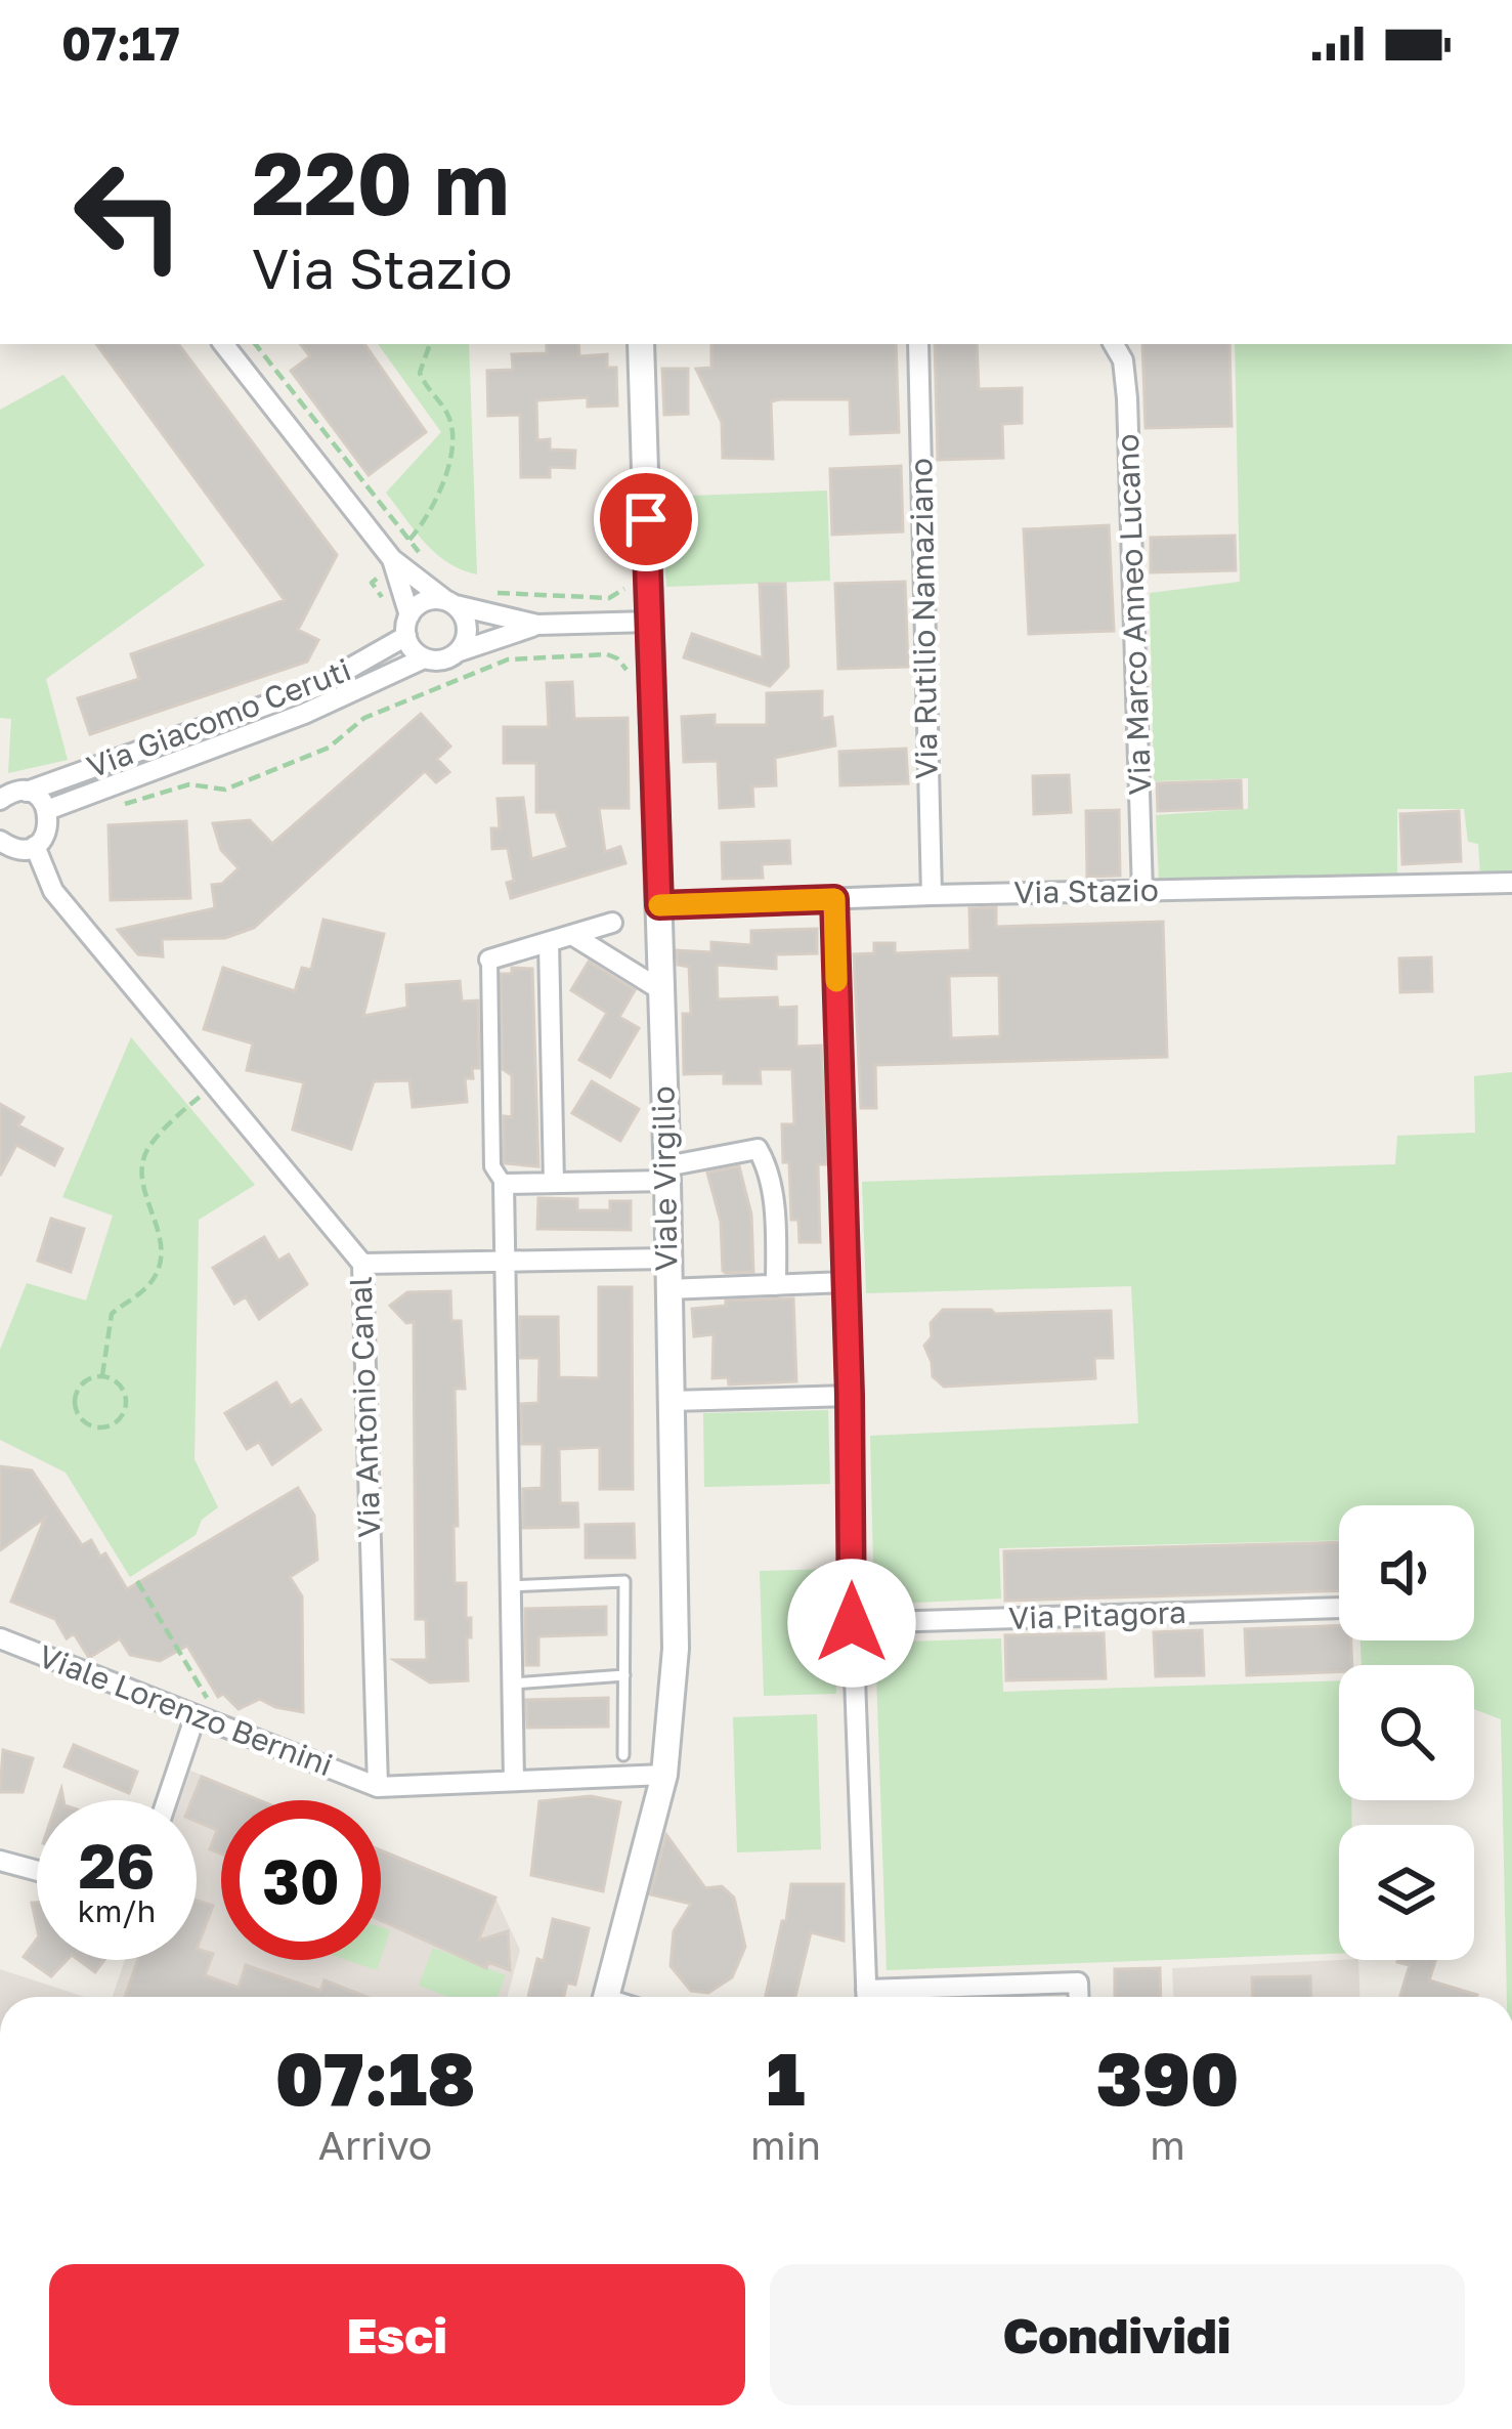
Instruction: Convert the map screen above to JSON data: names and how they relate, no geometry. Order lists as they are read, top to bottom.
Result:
{
  "streets": {
    "street": [
      "Via Marco Anneo Lucano",
      "Via Rutilio Namaziano",
      "Via Giacomo Ceruti",
      "Via Stazio",
      "Viale Virgilio",
      "Via Antonio Canal",
      "Via Pitagora",
      "Viale Lorenzo Bernini"
    ]
  },
  "crossings": [
    ["Via Marco Anneo Lucano", "Via Stazio"],
    ["Via Rutilio Namaziano", "Via Stazio"],
    ["Via Stazio", "Viale Virgilio"],
    ["Viale Virgilio", "Viale Lorenzo Bernini"],
    ["Via Antonio Canal", "Viale Lorenzo Bernini"]
  ],
  "page": {
    "status": "07:17",
    "turn": ["220 m", "Via Stazio"],
    "speed": "26 km/h",
    "limit": "30",
    "eta": [
      "07:18",
      "Arrivo",
      "1",
      "min",
      "390",
      "m"
    ],
    "buttons": ["Esci", "Condividi"]
  }
}
